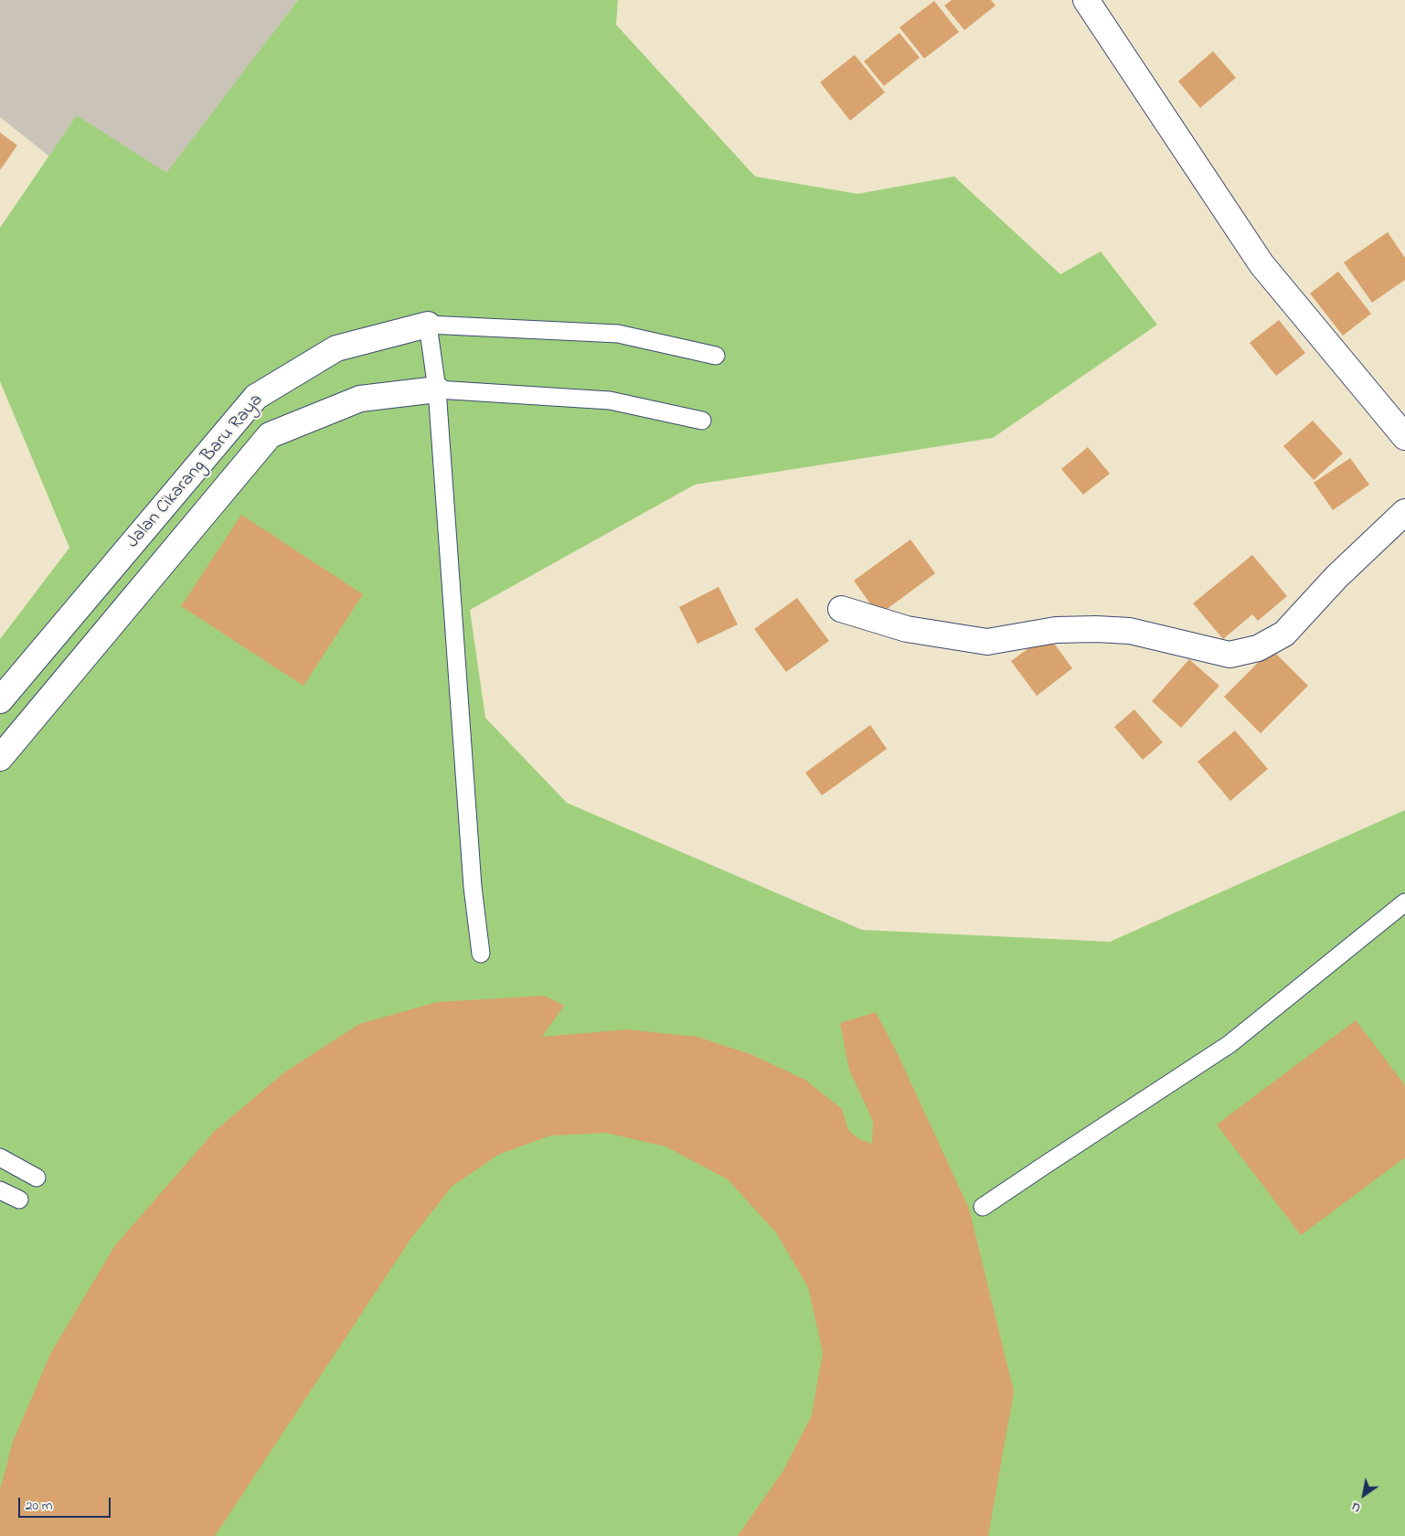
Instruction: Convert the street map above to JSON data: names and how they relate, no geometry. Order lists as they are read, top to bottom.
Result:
{
  "streets": {
    "street": ["Jalan Cikarang Baru Raya"]
  },
  "scale_bar": "20 m",
  "north": "bottom left"
}
